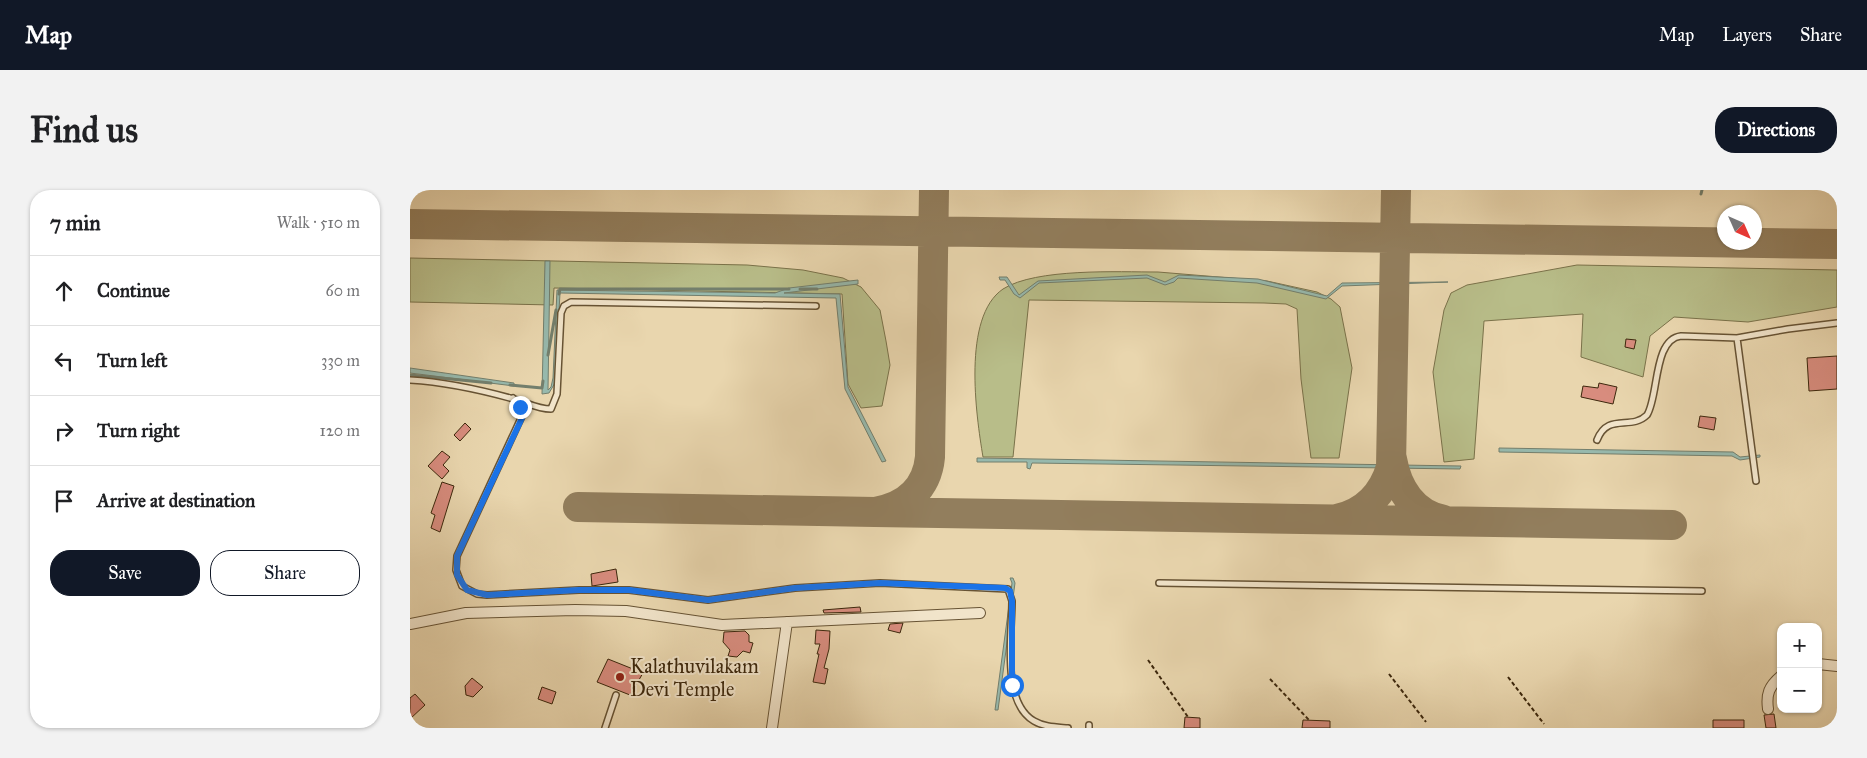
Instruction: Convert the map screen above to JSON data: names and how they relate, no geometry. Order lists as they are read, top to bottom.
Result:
{
  "places": ["Kalathuvilakam Devi Temple"],
  "north": "bottom right",
  "page": {
    "header": "Map",
    "nav": ["Map", "Layers", "Share"],
    "buttons": [
      "Directions",
      ["Save", "Share"]
    ],
    "title": "Find us",
    "heading": ["7 min", "Walk · 510 m"],
    "list": [
      ["Continue", "60 m"],
      ["Turn left", "330 m"],
      ["Turn right", "120 m"],
      "Arrive at destination"
    ],
    "map_buttons": ["+", "−"]
  }
}
